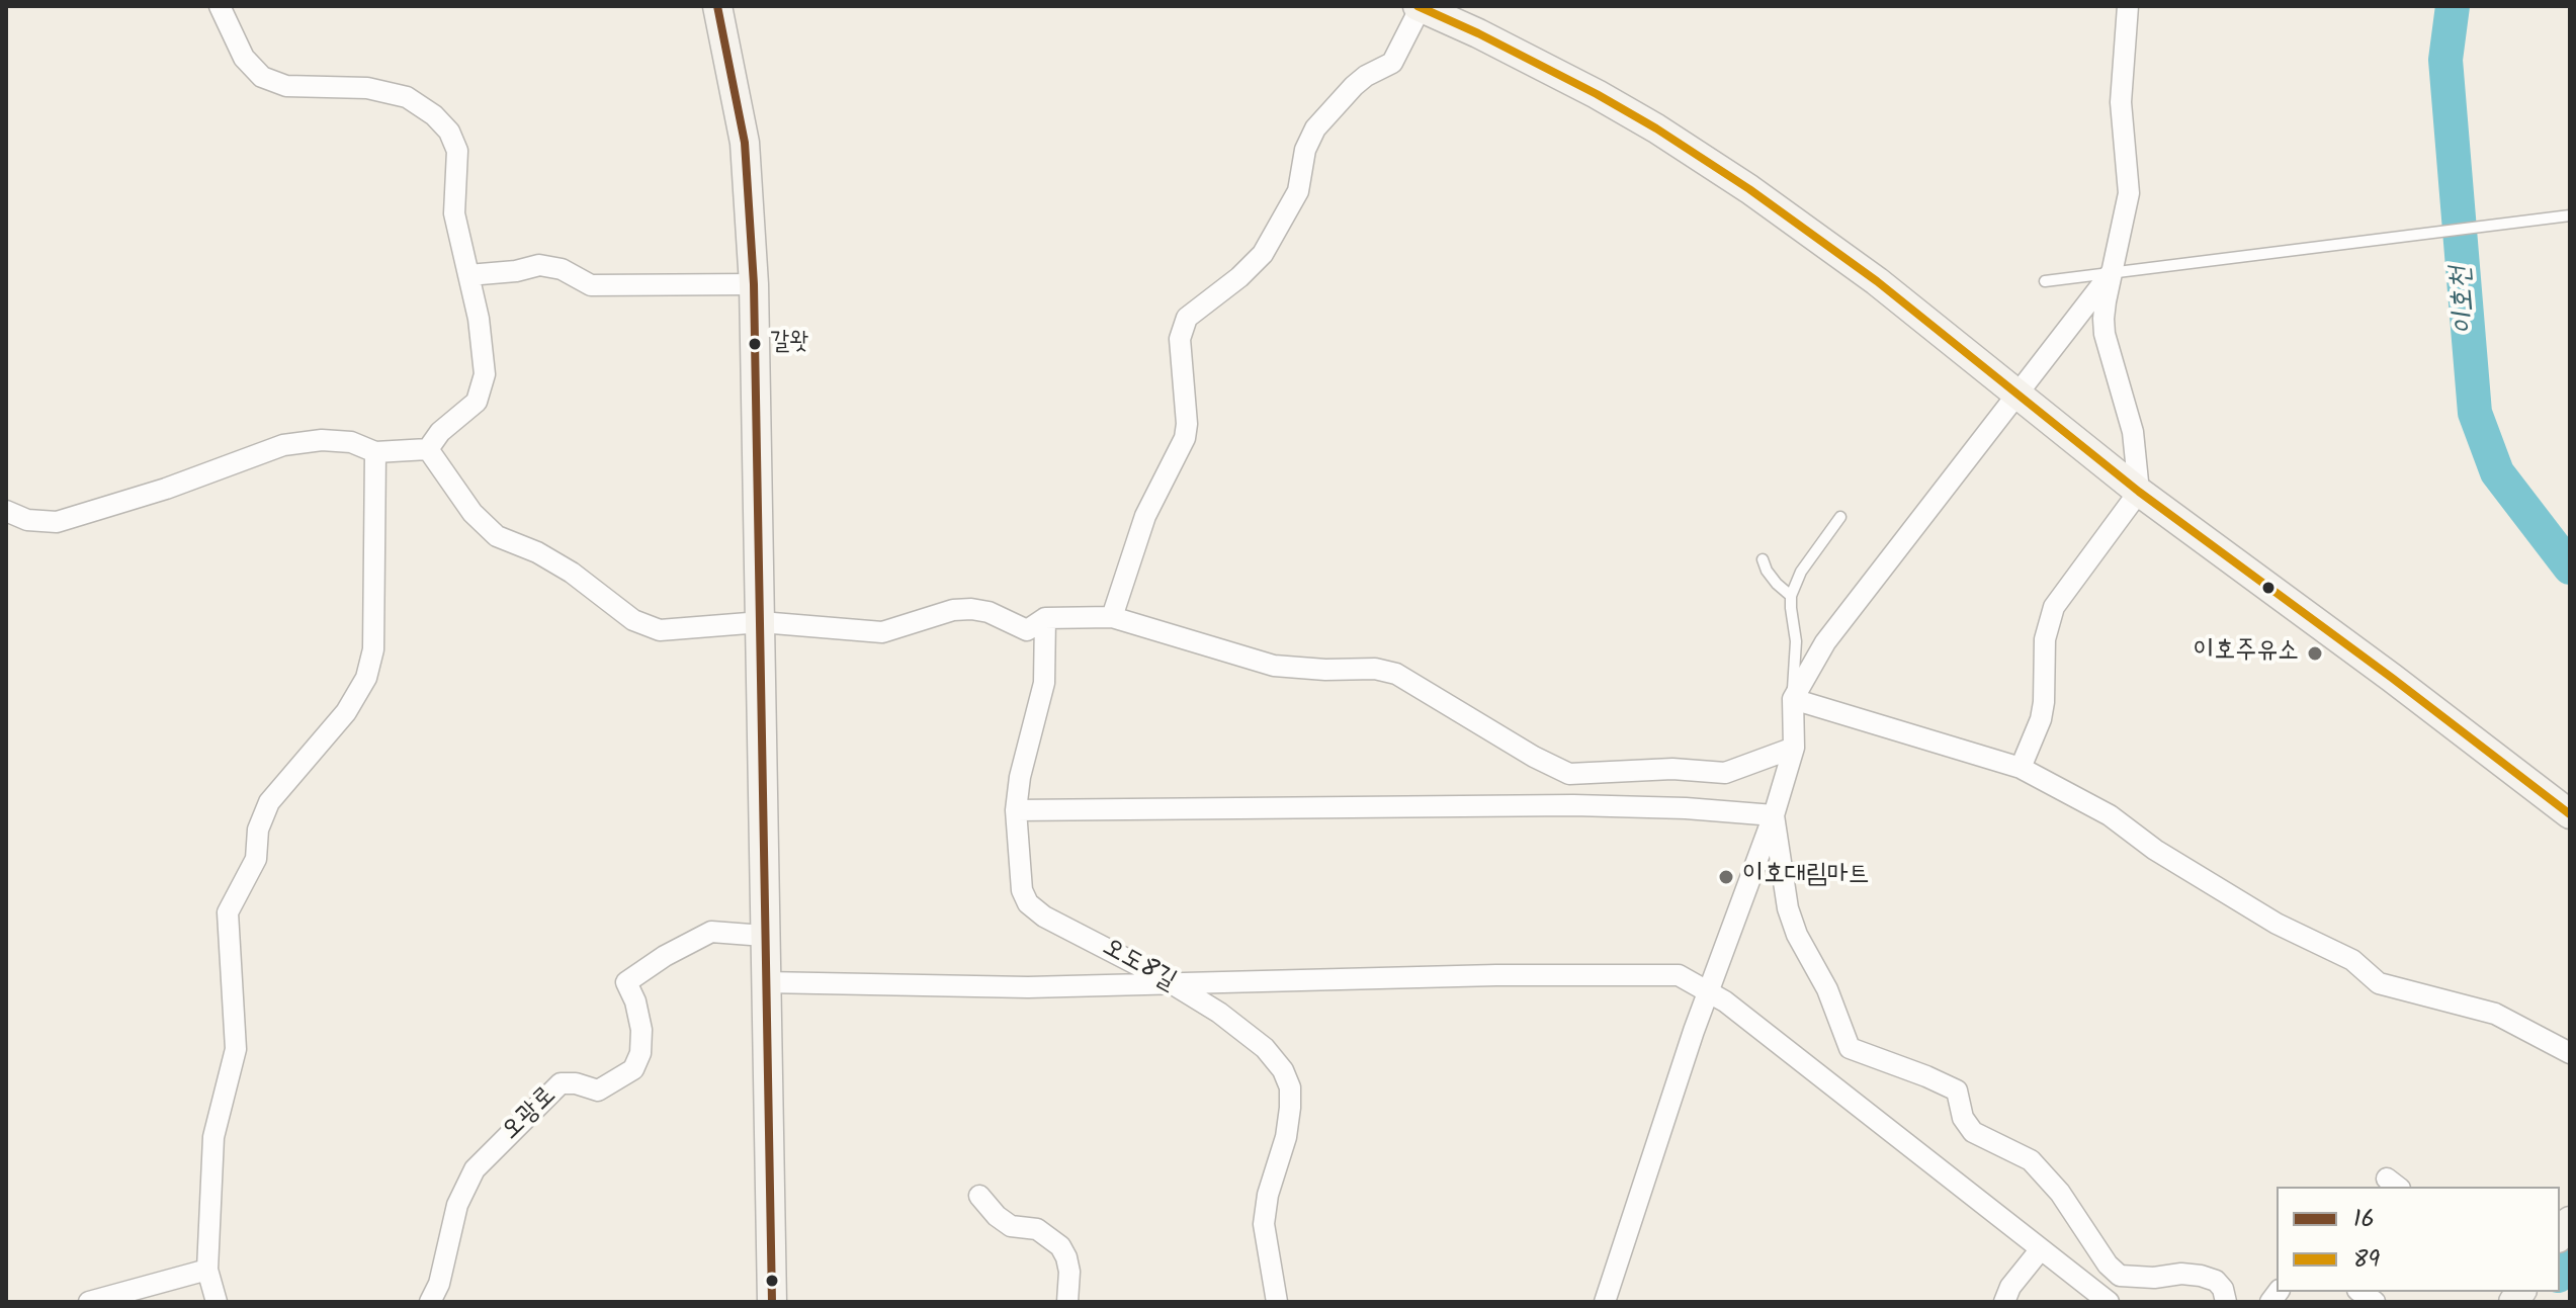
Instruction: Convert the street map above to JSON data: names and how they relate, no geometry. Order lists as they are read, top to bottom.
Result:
{
  "streets": {
    "street": ["오도8길", "오광로"]
  },
  "water": ["이호천"],
  "places": ["갈왓", "이호주유소", "이호대림마트"],
  "lines": ["transit line 16", "transit line 89"],
  "legend": ["16", "89"]
}
